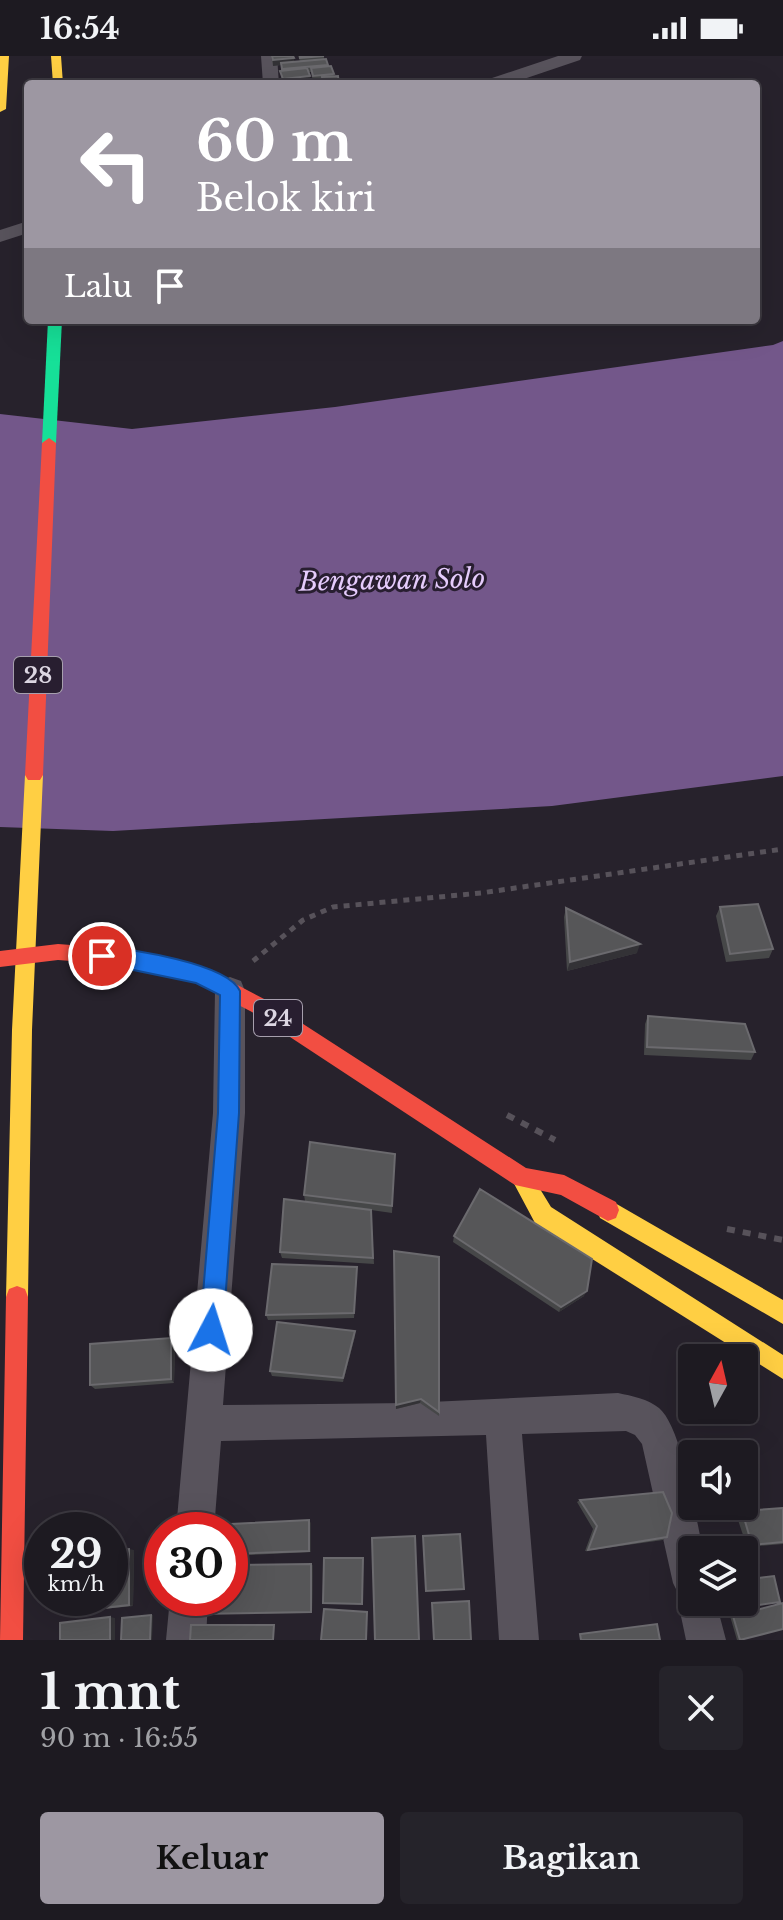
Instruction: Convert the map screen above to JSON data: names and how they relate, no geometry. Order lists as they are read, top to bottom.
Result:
{
  "streets": {
    "highway": ["28", "24"]
  },
  "water": ["Bengawan Solo"],
  "north": "top",
  "page": {
    "status": "16:54",
    "turn": ["60 m", "Belok kiri"],
    "then": "Lalu",
    "speed": "29 km/h",
    "limit": "30",
    "heading": ["1 mnt", "90 m · 16:55"],
    "buttons": ["Keluar", "Bagikan"]
  }
}
